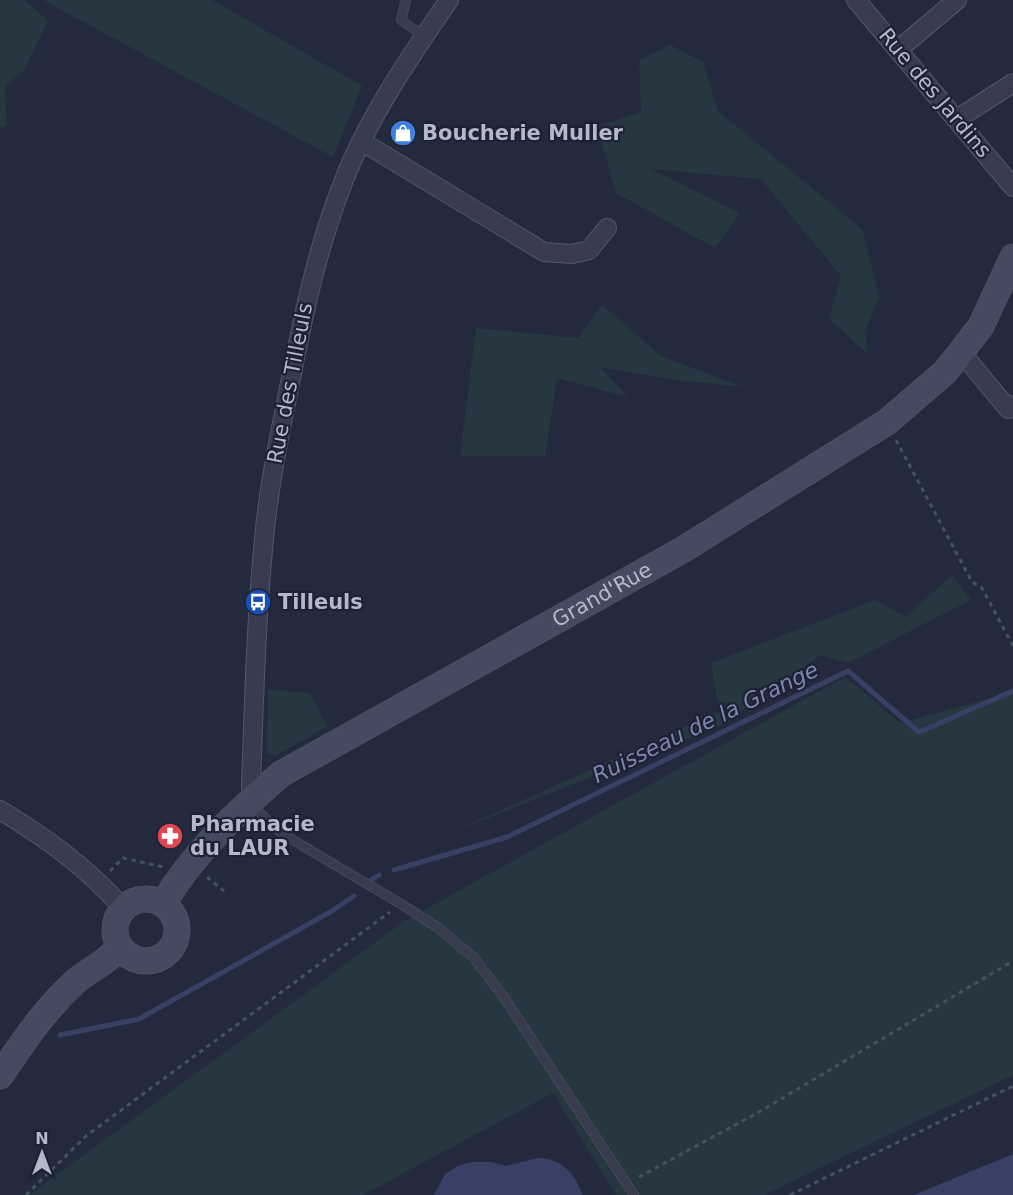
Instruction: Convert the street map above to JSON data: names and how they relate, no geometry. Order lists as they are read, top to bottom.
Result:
{
  "streets": {
    "street": ["Rue des Jardins", "Rue des Tilleuls", "Grand'Rue"]
  },
  "crossings": [
    ["Rue des Tilleuls", "Grand'Rue"]
  ],
  "water": ["Ruisseau de la Grange"],
  "places": {
    "shop": ["Boucherie Muller"],
    "bus stop": ["Tilleuls"],
    "pharmacy": ["Pharmacie du LAUR"]
  },
  "north": "top"
}
